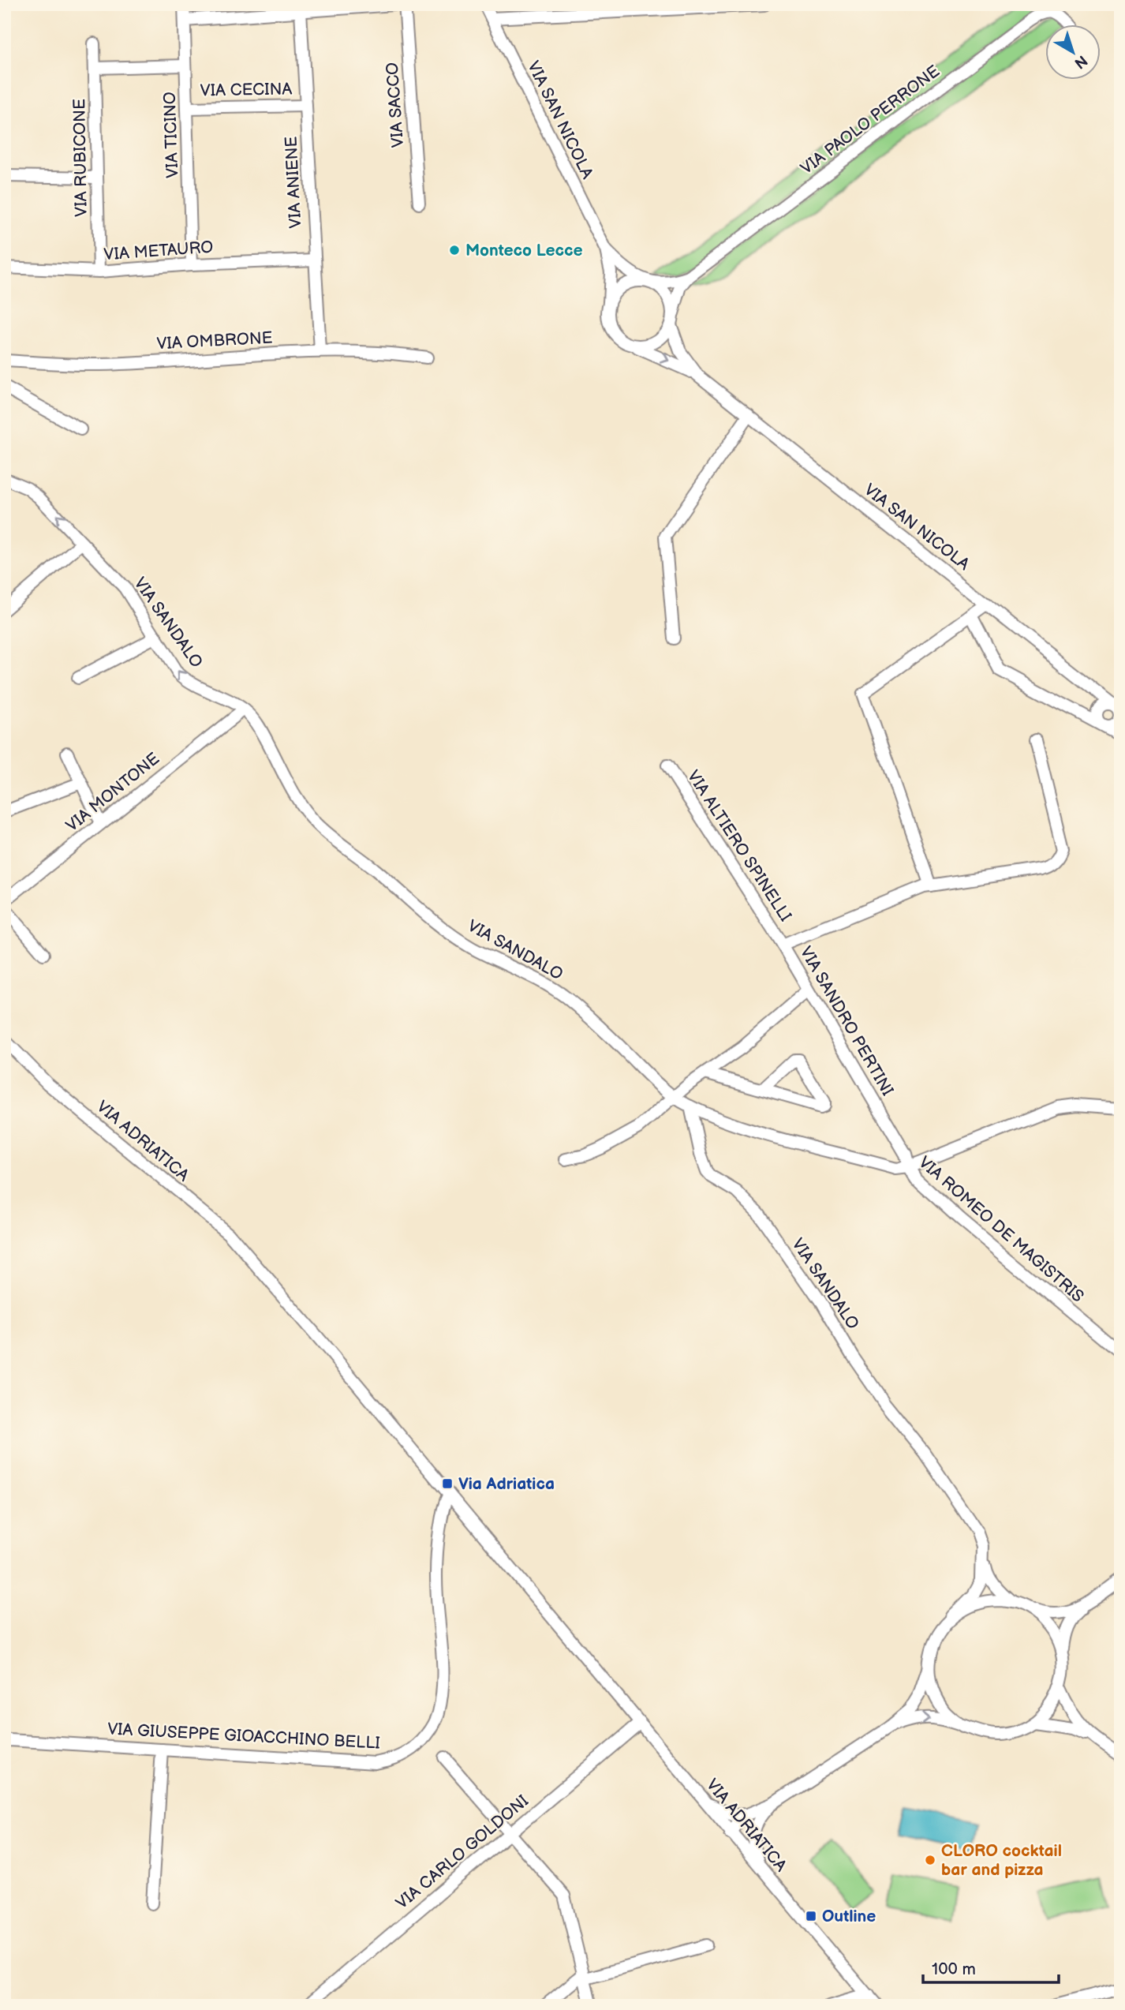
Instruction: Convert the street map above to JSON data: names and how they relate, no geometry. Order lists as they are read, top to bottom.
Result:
{
  "streets": {
    "street": [
      "VIA CECINA",
      "VIA SACCO",
      "VIA SAN NICOLA",
      "VIA PAOLO PERRONE",
      "VIA TICINO",
      "VIA RUBICONE",
      "VIA ANIENE",
      "VIA METAURO",
      "VIA OMBRONE",
      "VIA SANDALO",
      "VIA MONTONE",
      "VIA ALTIERO SPINELLI",
      "VIA SANDRO PERTINI",
      "VIA ADRIATICA",
      "VIA ROMEO DE MAGISTRIS",
      "VIA GIUSEPPE GIOACCHINO BELLI",
      "VIA CARLO GOLDONI"
    ]
  },
  "crossings": [
    ["VIA CECINA", "VIA TICINO"],
    ["VIA CECINA", "VIA ANIENE"],
    ["VIA SAN NICOLA", "VIA PAOLO PERRONE"],
    ["VIA TICINO", "VIA METAURO"],
    ["VIA RUBICONE", "VIA METAURO"],
    ["VIA ANIENE", "VIA METAURO"],
    ["VIA ANIENE", "VIA OMBRONE"],
    ["VIA SANDALO", "VIA MONTONE"],
    ["VIA SANDALO", "VIA ROMEO DE MAGISTRIS"],
    ["VIA ALTIERO SPINELLI", "VIA SANDRO PERTINI"],
    ["VIA SANDRO PERTINI", "VIA ROMEO DE MAGISTRIS"],
    ["VIA ADRIATICA", "VIA GIUSEPPE GIOACCHINO BELLI"],
    ["VIA ADRIATICA", "VIA CARLO GOLDONI"]
  ],
  "places": {
    "other": ["Monteco Lecce", "CLORO cocktail bar and pizza"],
    "transit": ["Via Adriatica", "Outline"]
  },
  "scale_bar": "100 m",
  "north": "bottom right"
}
